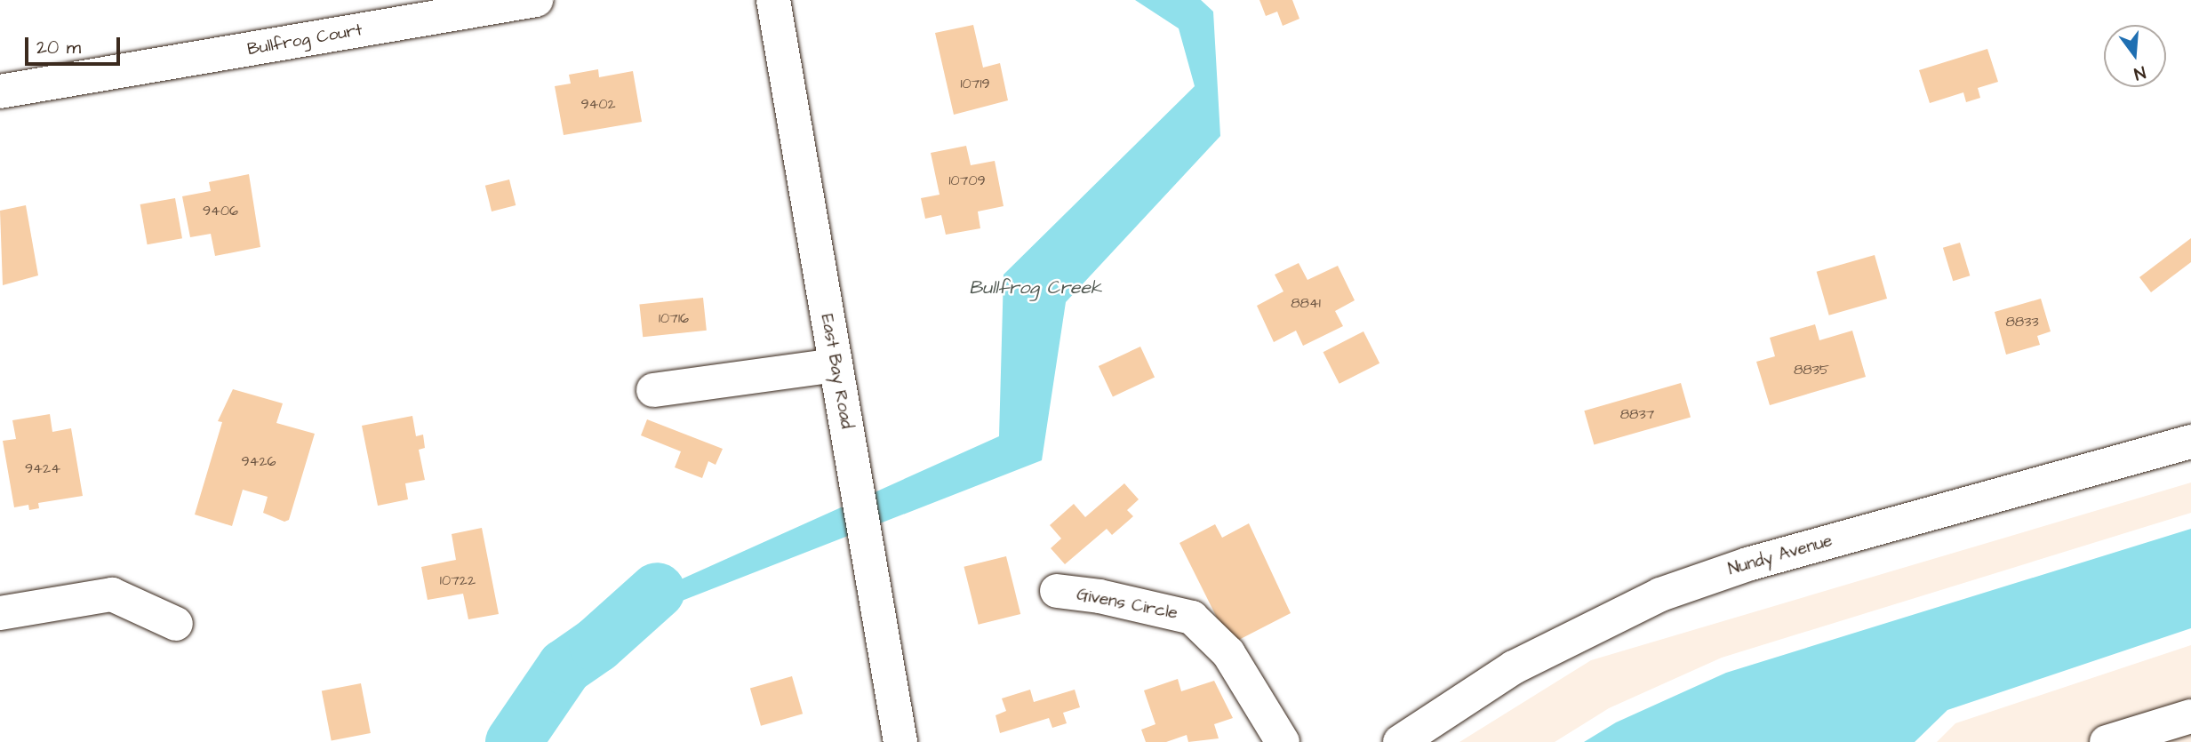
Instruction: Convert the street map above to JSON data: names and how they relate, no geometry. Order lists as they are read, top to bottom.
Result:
{
  "streets": {
    "street": [
      "Bullfrog Court",
      "East Bay Road",
      "Nundy Avenue",
      "Givens Circle"
    ]
  },
  "water": ["Bullfrog Creek"],
  "house_numbers": [
    "10719",
    "9402",
    "10709",
    "9406",
    "8841",
    "10716",
    "8833",
    "8835",
    "8837",
    "9426",
    "9424",
    "10722"
  ],
  "scale_bar": "20 m",
  "north": "bottom"
}
